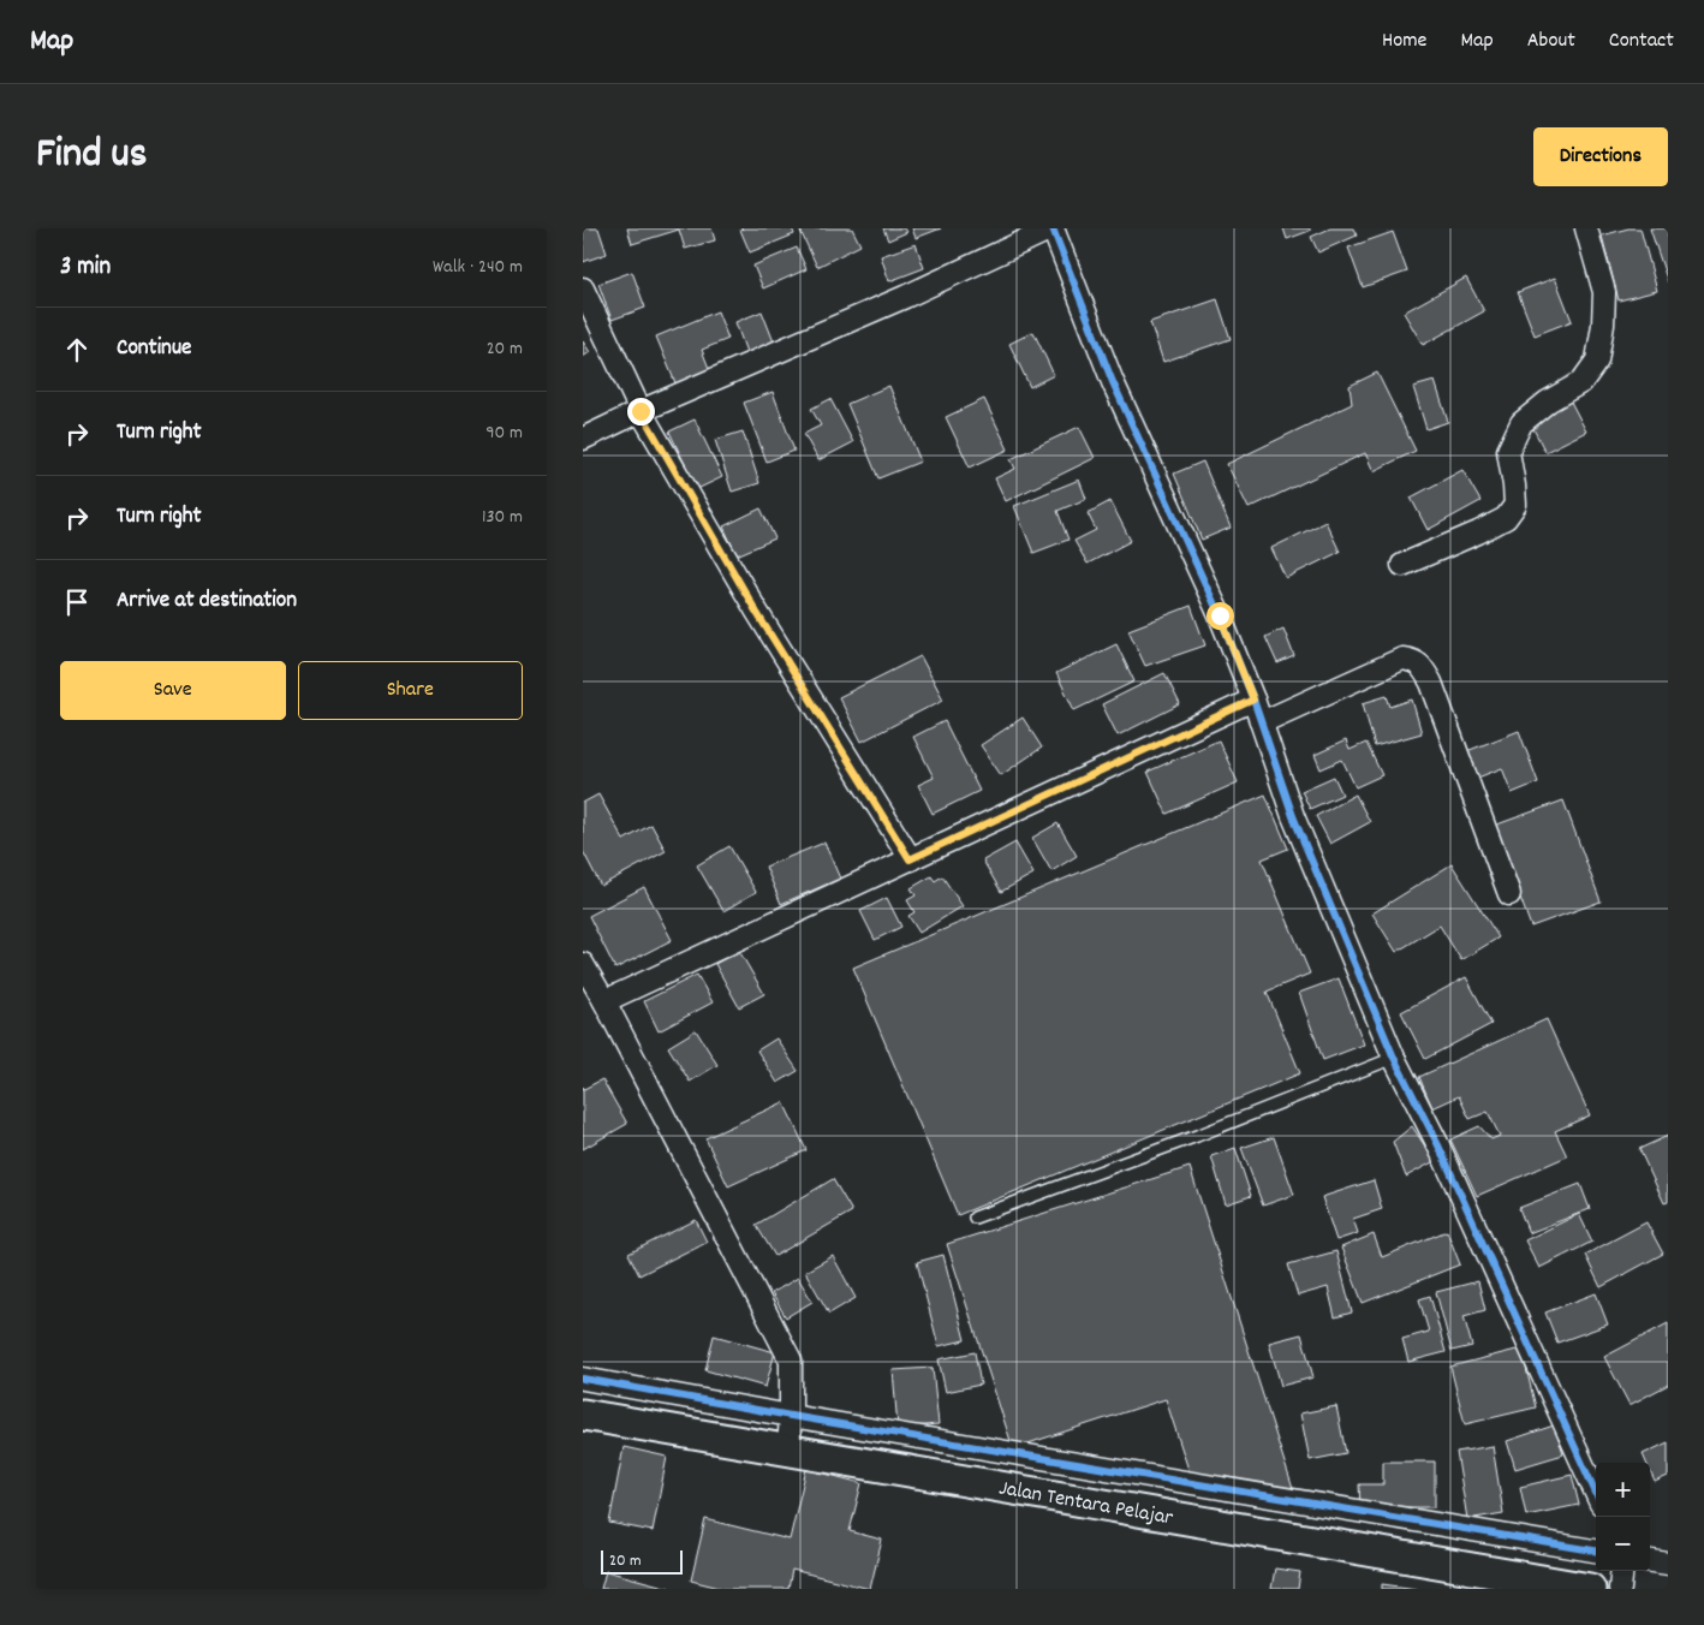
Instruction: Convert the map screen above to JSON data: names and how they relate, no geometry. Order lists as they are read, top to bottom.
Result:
{
  "streets": {
    "main road": ["Jalan Tentara Pelajar"]
  },
  "scale_bar": "20 m",
  "page": {
    "header": "Map",
    "nav": [
      "Home",
      "Map",
      "About",
      "Contact"
    ],
    "title": "Find us",
    "buttons": [
      "Directions",
      ["Save", "Share"]
    ],
    "heading": ["3 min", "Walk · 240 m"],
    "list": [
      ["Continue", "20 m"],
      ["Turn right", "90 m"],
      ["Turn right", "130 m"],
      "Arrive at destination"
    ],
    "map_buttons": ["+", "−"],
    "scale": "20 m"
  }
}
